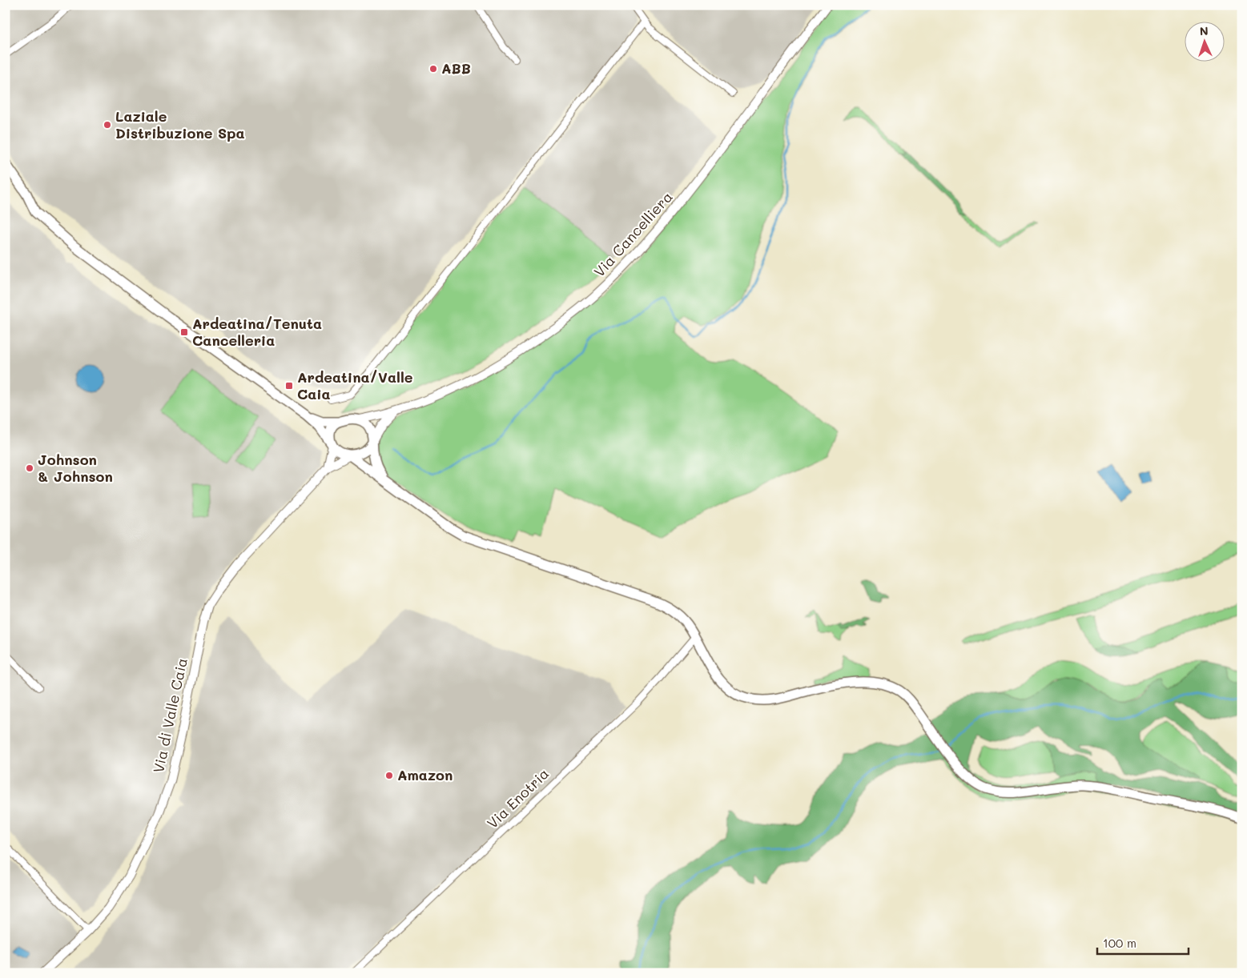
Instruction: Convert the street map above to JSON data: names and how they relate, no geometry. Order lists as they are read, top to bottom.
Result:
{
  "streets": {
    "street": ["Via Cancelliera", "Via di Valle Caia", "Via Enotria"]
  },
  "crossings": [
    ["Via Cancelliera", "Via di Valle Caia"]
  ],
  "places": {
    "other": [
      "ABB",
      "Laziale Distribuzione Spa",
      "Johnson & Johnson",
      "Amazon"
    ],
    "transit": ["Ardeatina/Tenuta Cancelleria", "Ardeatina/Valle Caia"]
  },
  "scale_bar": "100 m",
  "north": "top"
}
